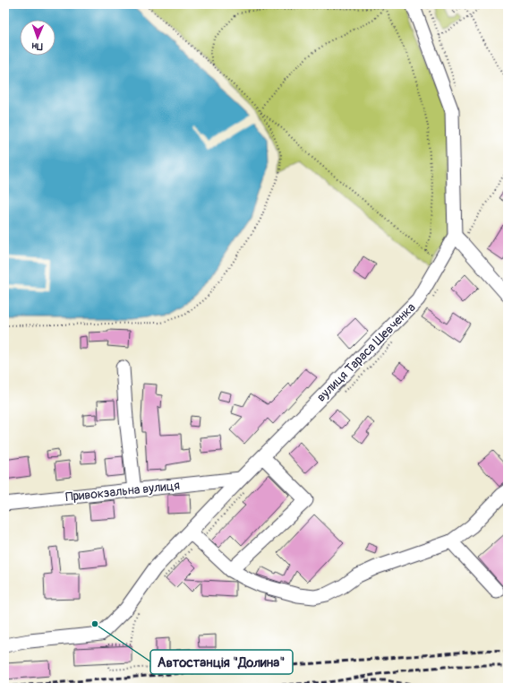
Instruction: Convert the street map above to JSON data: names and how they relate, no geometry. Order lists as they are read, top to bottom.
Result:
{
  "streets": {
    "street": ["вулиця Тараса Шевченка", "Привокзальна вулиця"]
  },
  "crossings": [
    ["вулиця Тараса Шевченка", "Привокзальна вулиця"]
  ],
  "places": ["Автостанція \"Долина\""],
  "north": "bottom"
}
